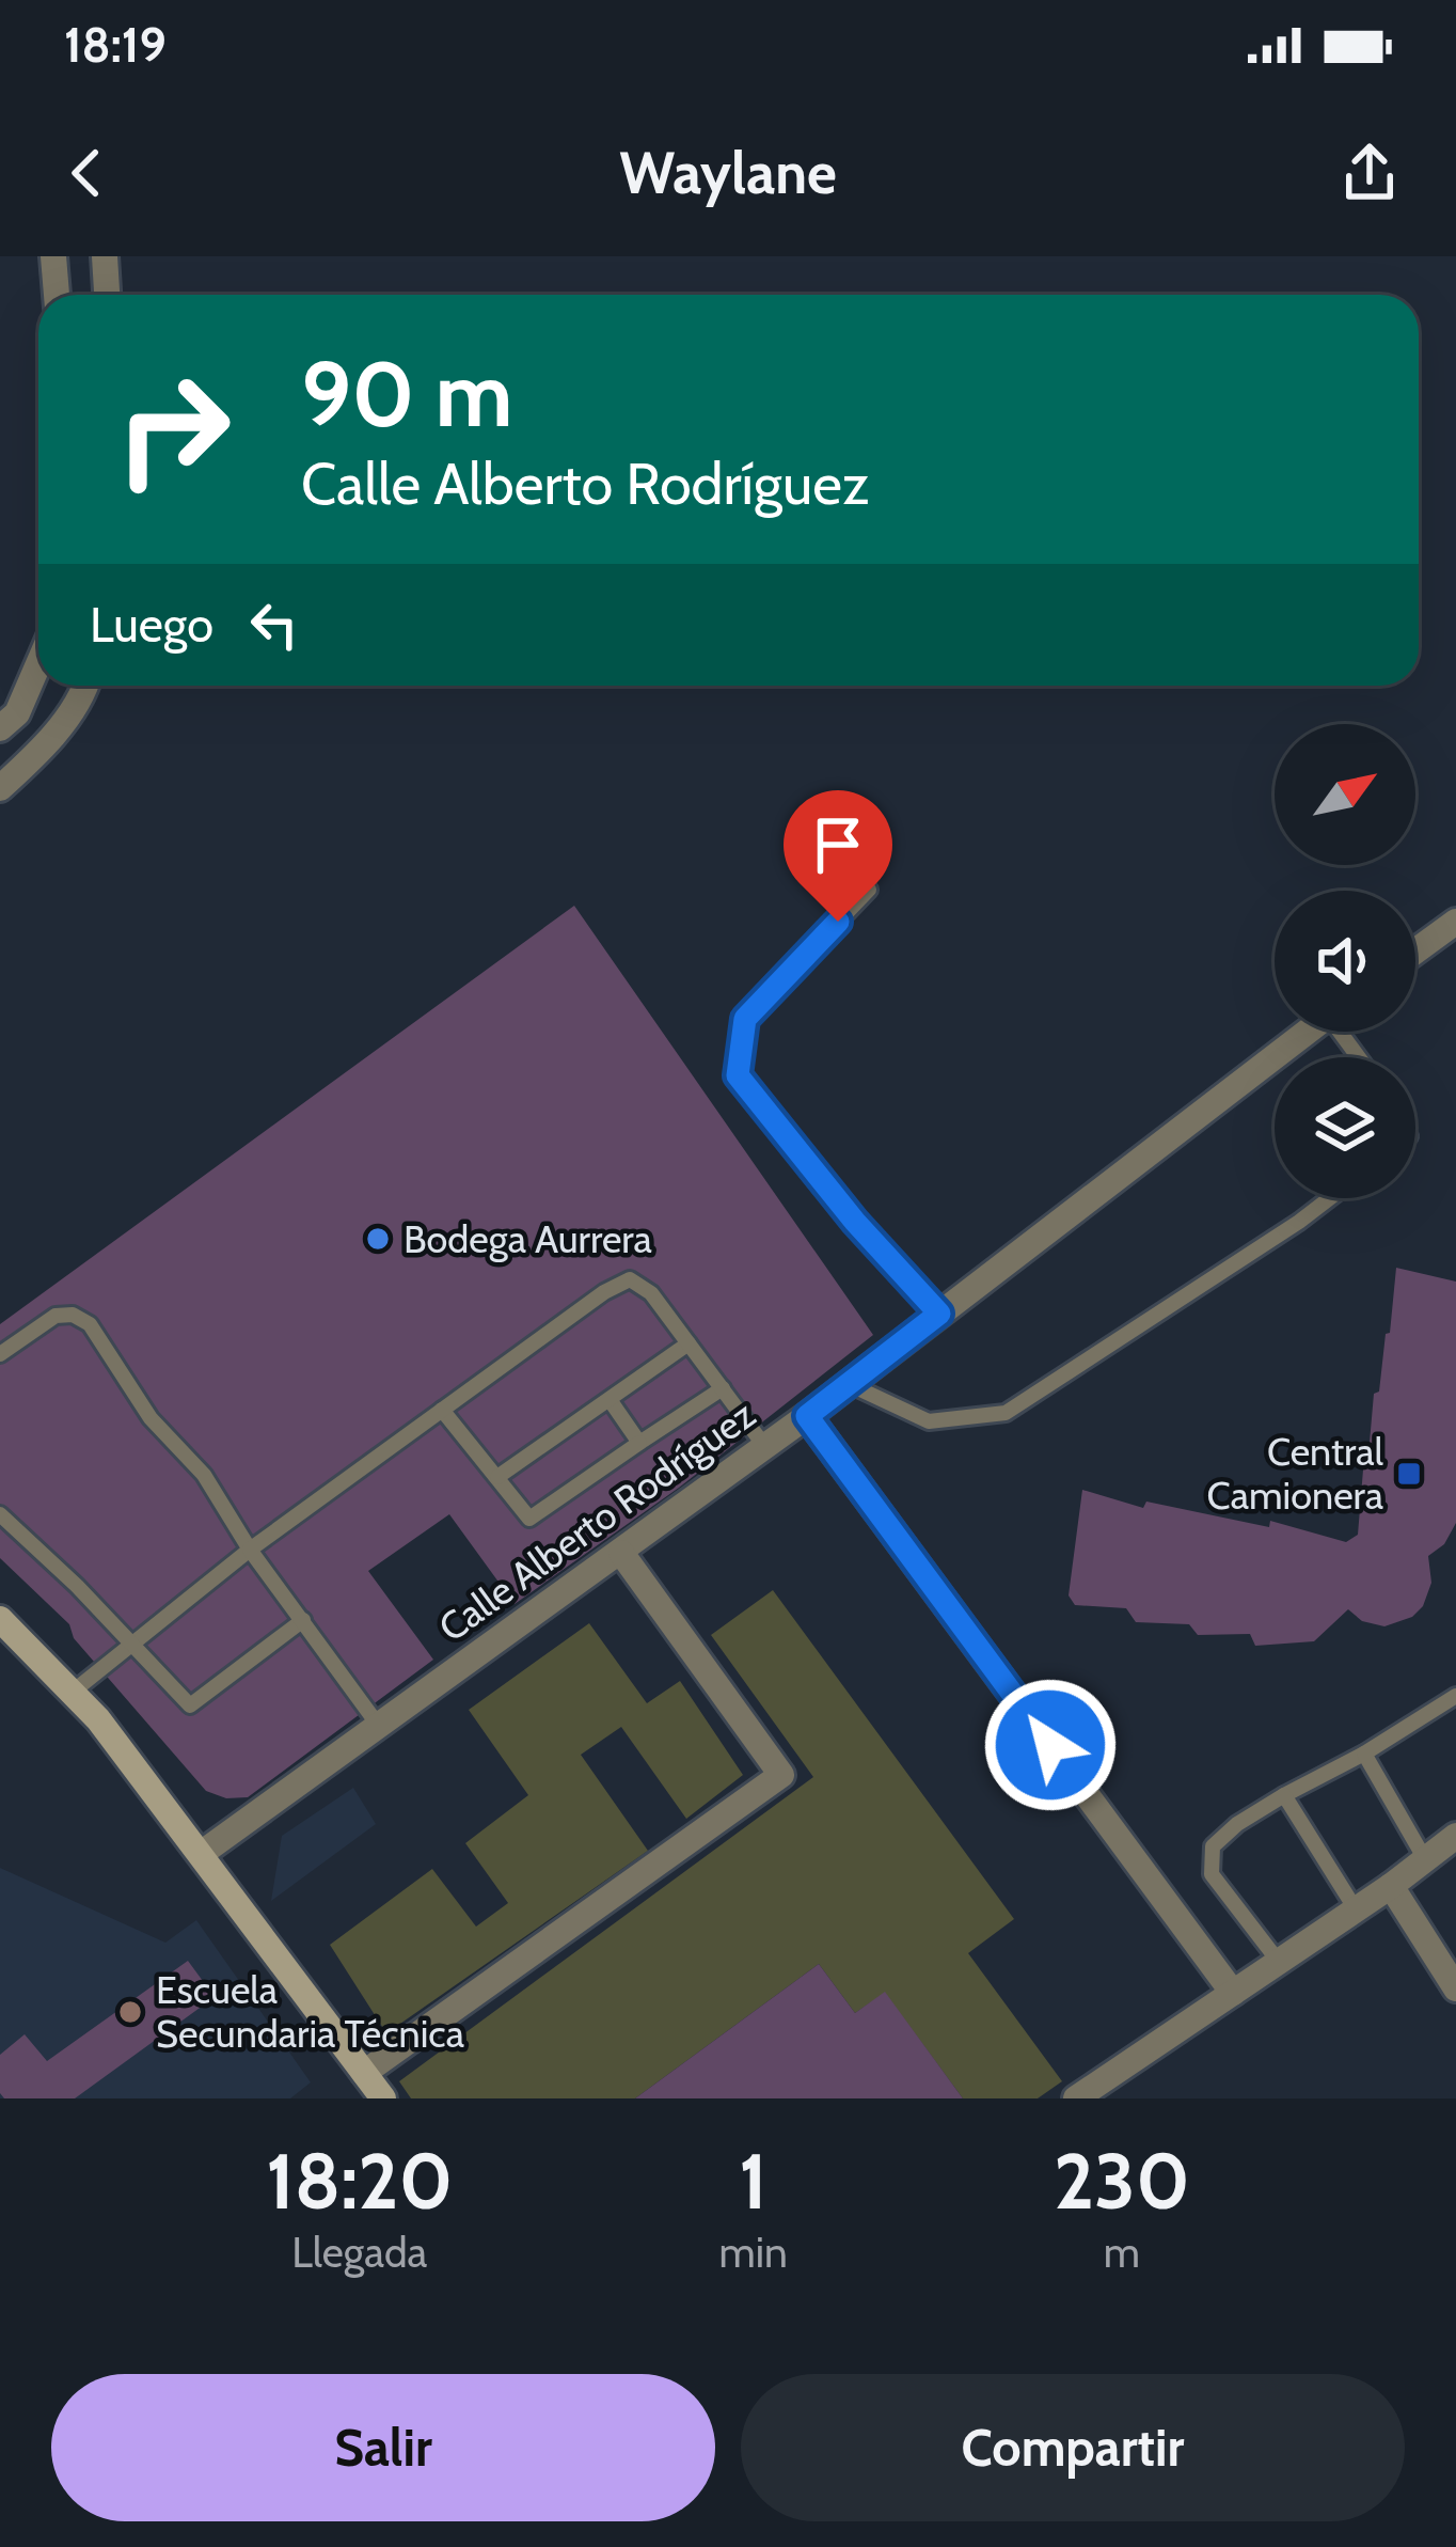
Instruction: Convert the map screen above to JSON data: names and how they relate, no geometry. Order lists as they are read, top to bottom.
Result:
{
  "streets": {
    "street": ["Calle Alberto Rodríguez"]
  },
  "places": {
    "other": ["Bodega Aurrera", "Escuela Secundaria Técnica"],
    "transit": ["Central Camionera"]
  },
  "north": "top right",
  "page": {
    "status": "18:19",
    "header": "Waylane",
    "turn": ["90 m", "Calle Alberto Rodríguez"],
    "then": "Luego",
    "eta": [
      "18:20",
      "Llegada",
      "1",
      "min",
      "230",
      "m"
    ],
    "buttons": ["Salir", "Compartir"]
  }
}
